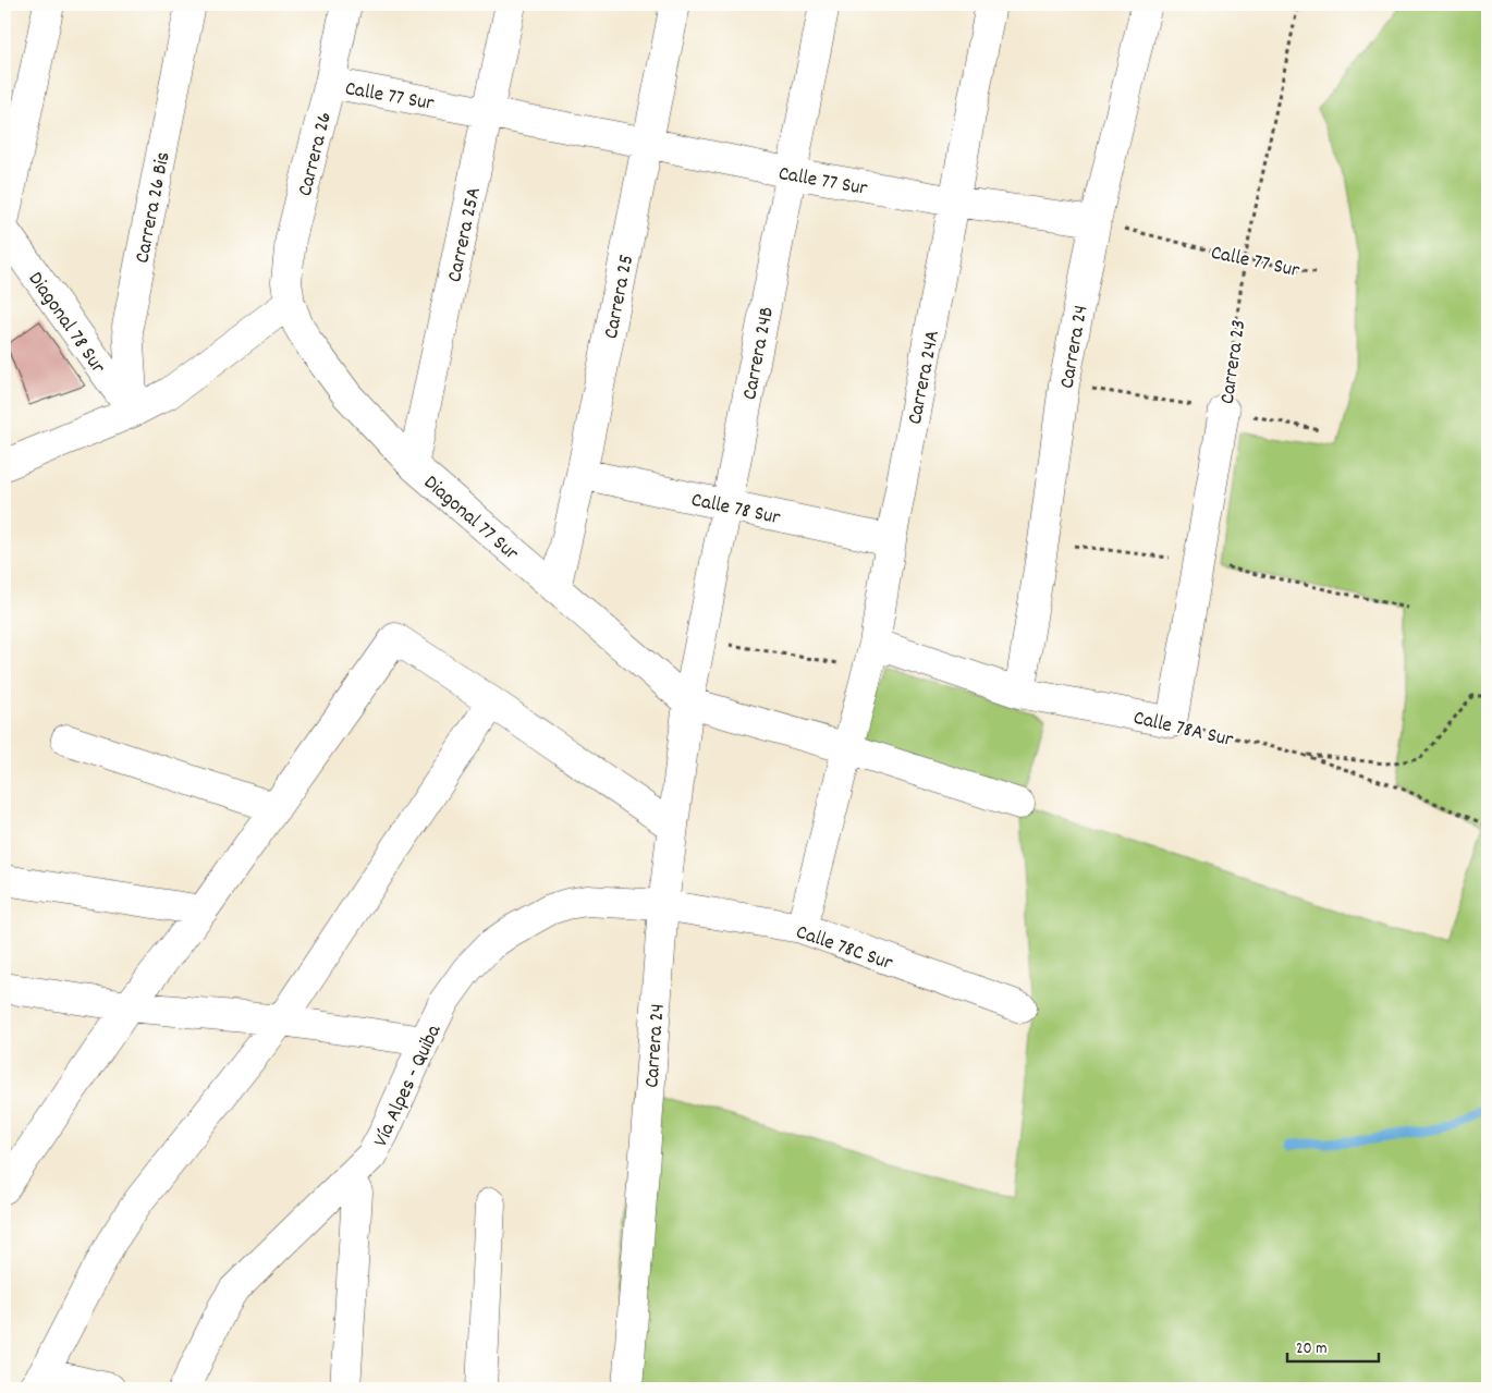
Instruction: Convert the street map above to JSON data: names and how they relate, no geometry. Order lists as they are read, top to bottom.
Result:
{
  "streets": {
    "street": [
      "Calle 77 Sur",
      "Carrera 26",
      "Carrera 26 Bis",
      "Carrera 25A",
      "Carrera 25",
      "Diagonal 78 Sur",
      "Carrera 24",
      "Carrera 24B",
      "Carrera 23",
      "Carrera 24A",
      "Calle 78 Sur",
      "Diagonal 77 Sur",
      "Calle 78A Sur",
      "Calle 78C Sur",
      "Vía Alpes - Quiba"
    ]
  },
  "crossings": [
    ["Calle 77 Sur", "Carrera 26"],
    ["Calle 77 Sur", "Carrera 25A"],
    ["Calle 77 Sur", "Carrera 25"],
    ["Calle 77 Sur", "Carrera 24"],
    ["Calle 77 Sur", "Carrera 24B"],
    ["Calle 77 Sur", "Carrera 23"],
    ["Calle 77 Sur", "Carrera 24A"],
    ["Carrera 26", "Diagonal 77 Sur"],
    ["Carrera 26 Bis", "Diagonal 78 Sur"],
    ["Carrera 25A", "Diagonal 77 Sur"],
    ["Carrera 25", "Calle 78 Sur"],
    ["Carrera 25", "Diagonal 77 Sur"],
    ["Carrera 24", "Carrera 24B"],
    ["Carrera 24", "Diagonal 77 Sur"],
    ["Carrera 24", "Calle 78A Sur"],
    ["Carrera 24", "Calle 78C Sur"],
    ["Carrera 24", "Vía Alpes - Quiba"],
    ["Carrera 24B", "Calle 78 Sur"],
    ["Carrera 24B", "Diagonal 77 Sur"],
    ["Carrera 23", "Calle 78A Sur"],
    ["Carrera 24A", "Calle 78 Sur"],
    ["Carrera 24A", "Calle 78A Sur"],
    ["Carrera 24A", "Calle 78C Sur"],
    ["Calle 78C Sur", "Vía Alpes - Quiba"]
  ],
  "scale_bar": "20 m"
}
